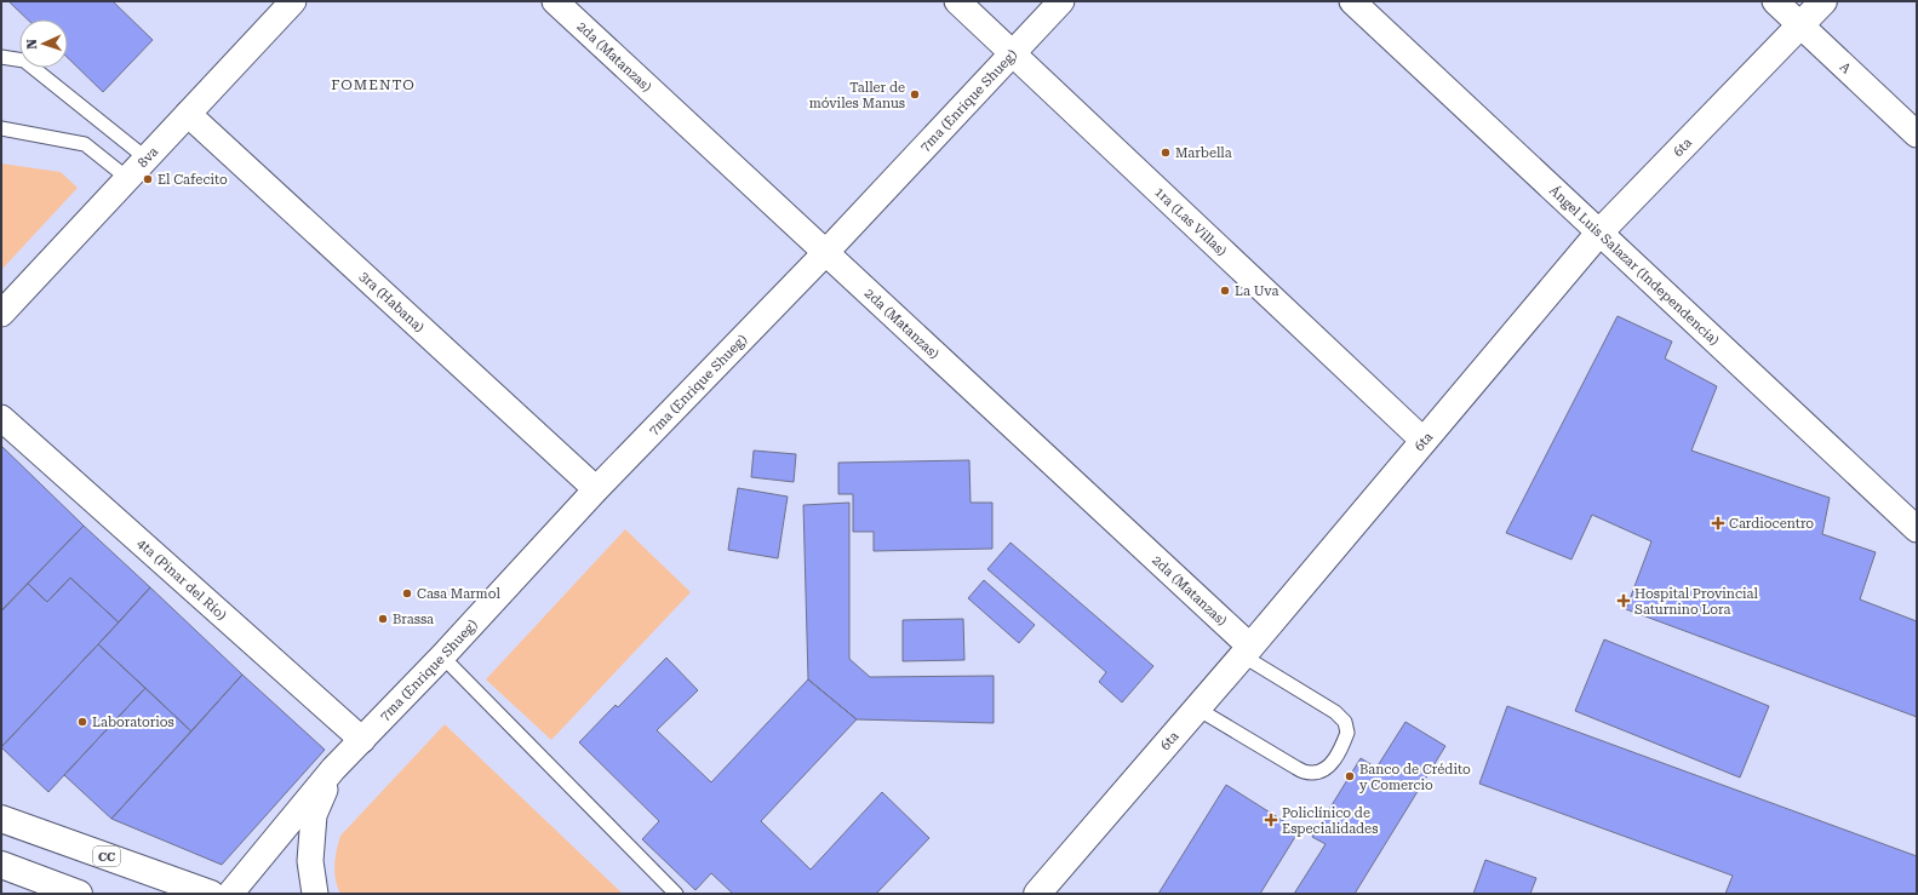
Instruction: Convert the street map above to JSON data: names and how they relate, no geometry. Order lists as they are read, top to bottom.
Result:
{
  "streets": {
    "street": [
      "2da (Matanzas)",
      "A",
      "7ma (Enrique Shueg)",
      "6ta",
      "8va",
      "1ra (Las Villas)",
      "Ángel Luis Salazar (Independencia)",
      "3ra (Habana)",
      "4ta (Pinar del Río)",
      "CC"
    ]
  },
  "crossings": [
    ["2da (Matanzas)", "7ma (Enrique Shueg)"],
    ["2da (Matanzas)", "6ta"],
    ["A", "6ta"],
    ["7ma (Enrique Shueg)", "1ra (Las Villas)"],
    ["7ma (Enrique Shueg)", "3ra (Habana)"],
    ["7ma (Enrique Shueg)", "4ta (Pinar del Río)"],
    ["6ta", "1ra (Las Villas)"],
    ["6ta", "Ángel Luis Salazar (Independencia)"],
    ["8va", "3ra (Habana)"]
  ],
  "districts": ["FOMENTO"],
  "places": {
    "other": [
      "Taller de móviles Manus",
      "Marbella",
      "El Cafecito",
      "La Uva",
      "Casa Marmol",
      "Brassa",
      "Laboratorios",
      "Banco de Crédito y Comercio"
    ],
    "health": ["Cardiocentro", "Hospital Provincial Saturnino Lora", "Policlínico de Especialidades"]
  },
  "north": "left"
}
